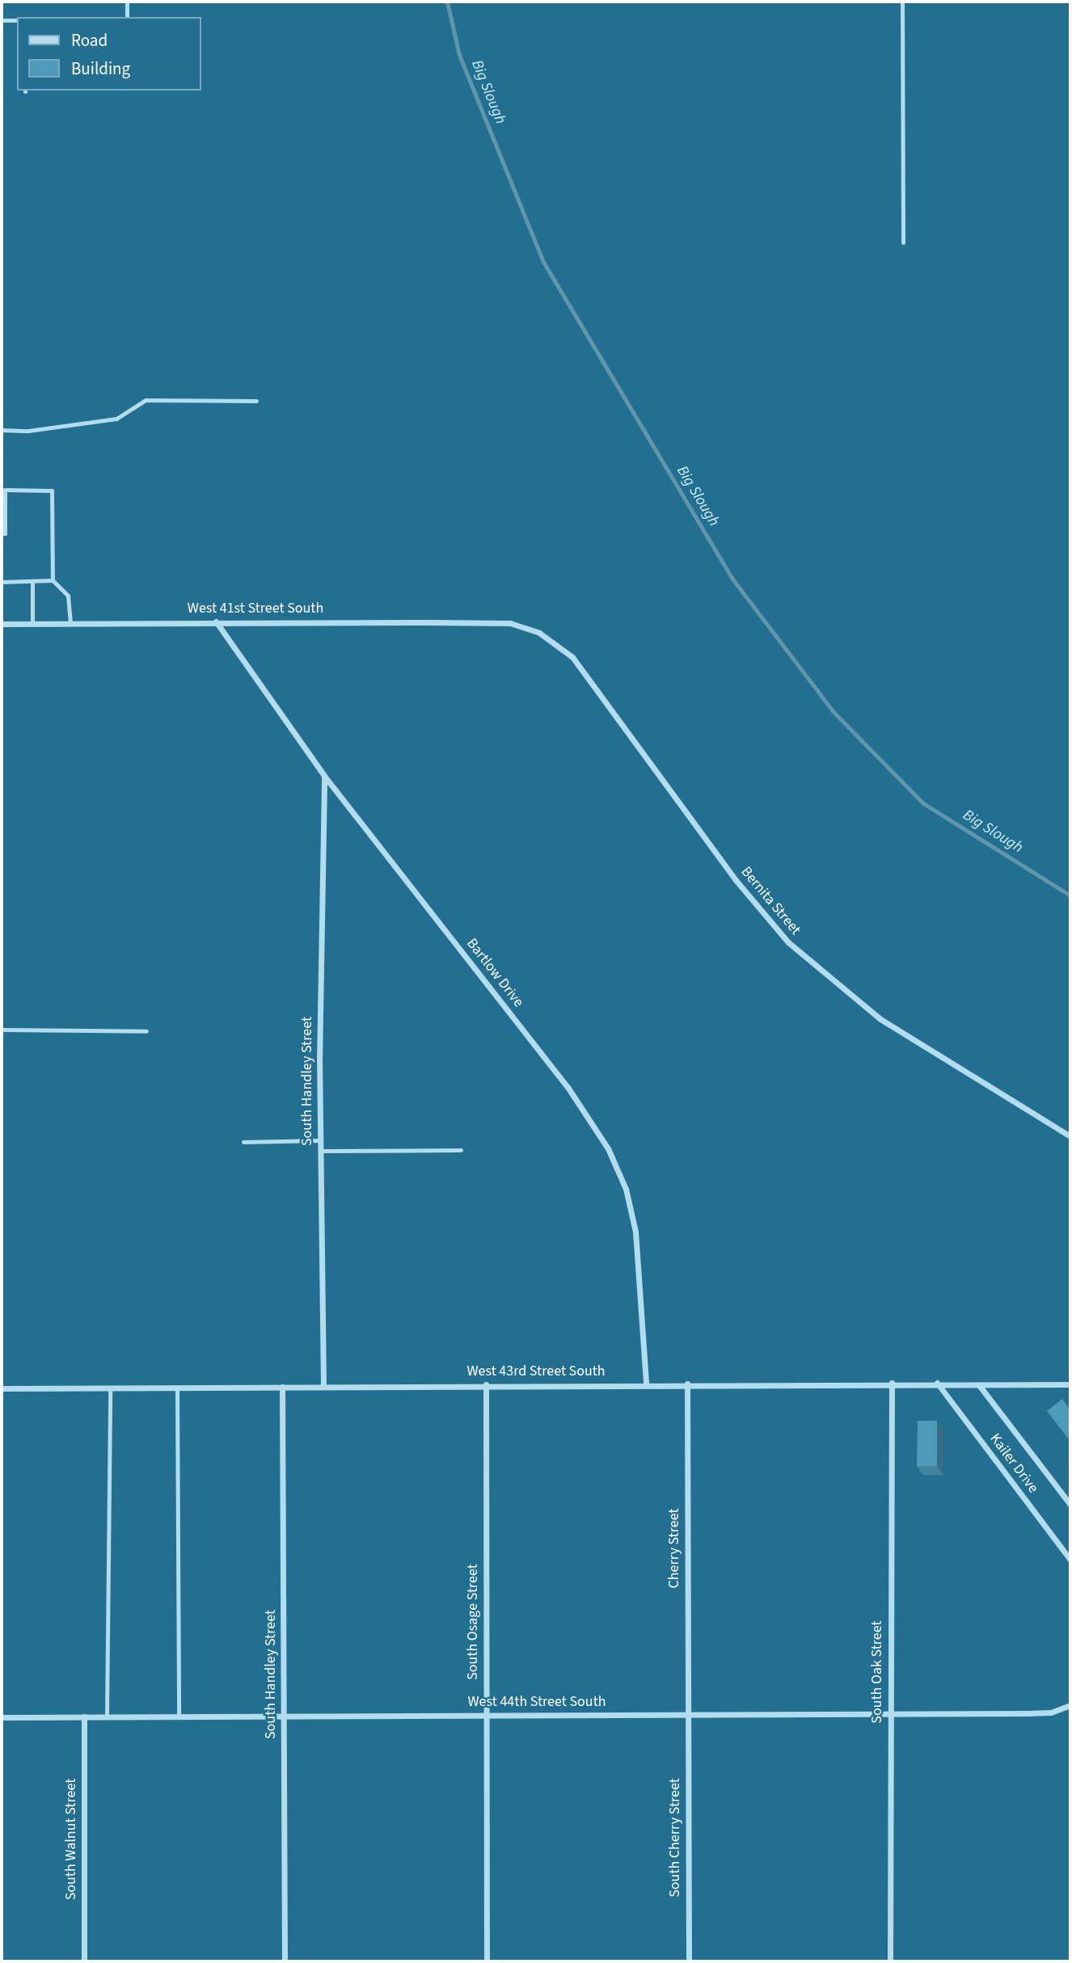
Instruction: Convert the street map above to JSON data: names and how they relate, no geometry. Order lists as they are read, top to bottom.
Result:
{
  "streets": {
    "street": [
      "West 41st Street South",
      "Bernita Street",
      "Bartlow Drive",
      "South Handley Street",
      "West 43rd Street South",
      "Kailer Drive",
      "Cherry Street",
      "South Osage Street",
      "South Oak Street",
      "West 44th Street South",
      "South Cherry Street",
      "South Walnut Street"
    ]
  },
  "crossings": [
    ["West 41st Street South", "Bernita Street"],
    ["West 41st Street South", "Bartlow Drive"],
    ["Bartlow Drive", "South Handley Street"],
    ["Bartlow Drive", "West 43rd Street South"],
    ["South Handley Street", "West 43rd Street South"],
    ["South Handley Street", "West 44th Street South"],
    ["West 43rd Street South", "Kailer Drive"],
    ["West 43rd Street South", "Cherry Street"],
    ["West 43rd Street South", "South Osage Street"],
    ["West 43rd Street South", "South Oak Street"],
    ["Cherry Street", "West 44th Street South"],
    ["Cherry Street", "South Cherry Street"],
    ["South Osage Street", "West 44th Street South"],
    ["South Oak Street", "West 44th Street South"],
    ["West 44th Street South", "South Cherry Street"],
    ["West 44th Street South", "South Walnut Street"]
  ],
  "water": ["Big Slough"],
  "legend": ["Road", "Building"]
}
